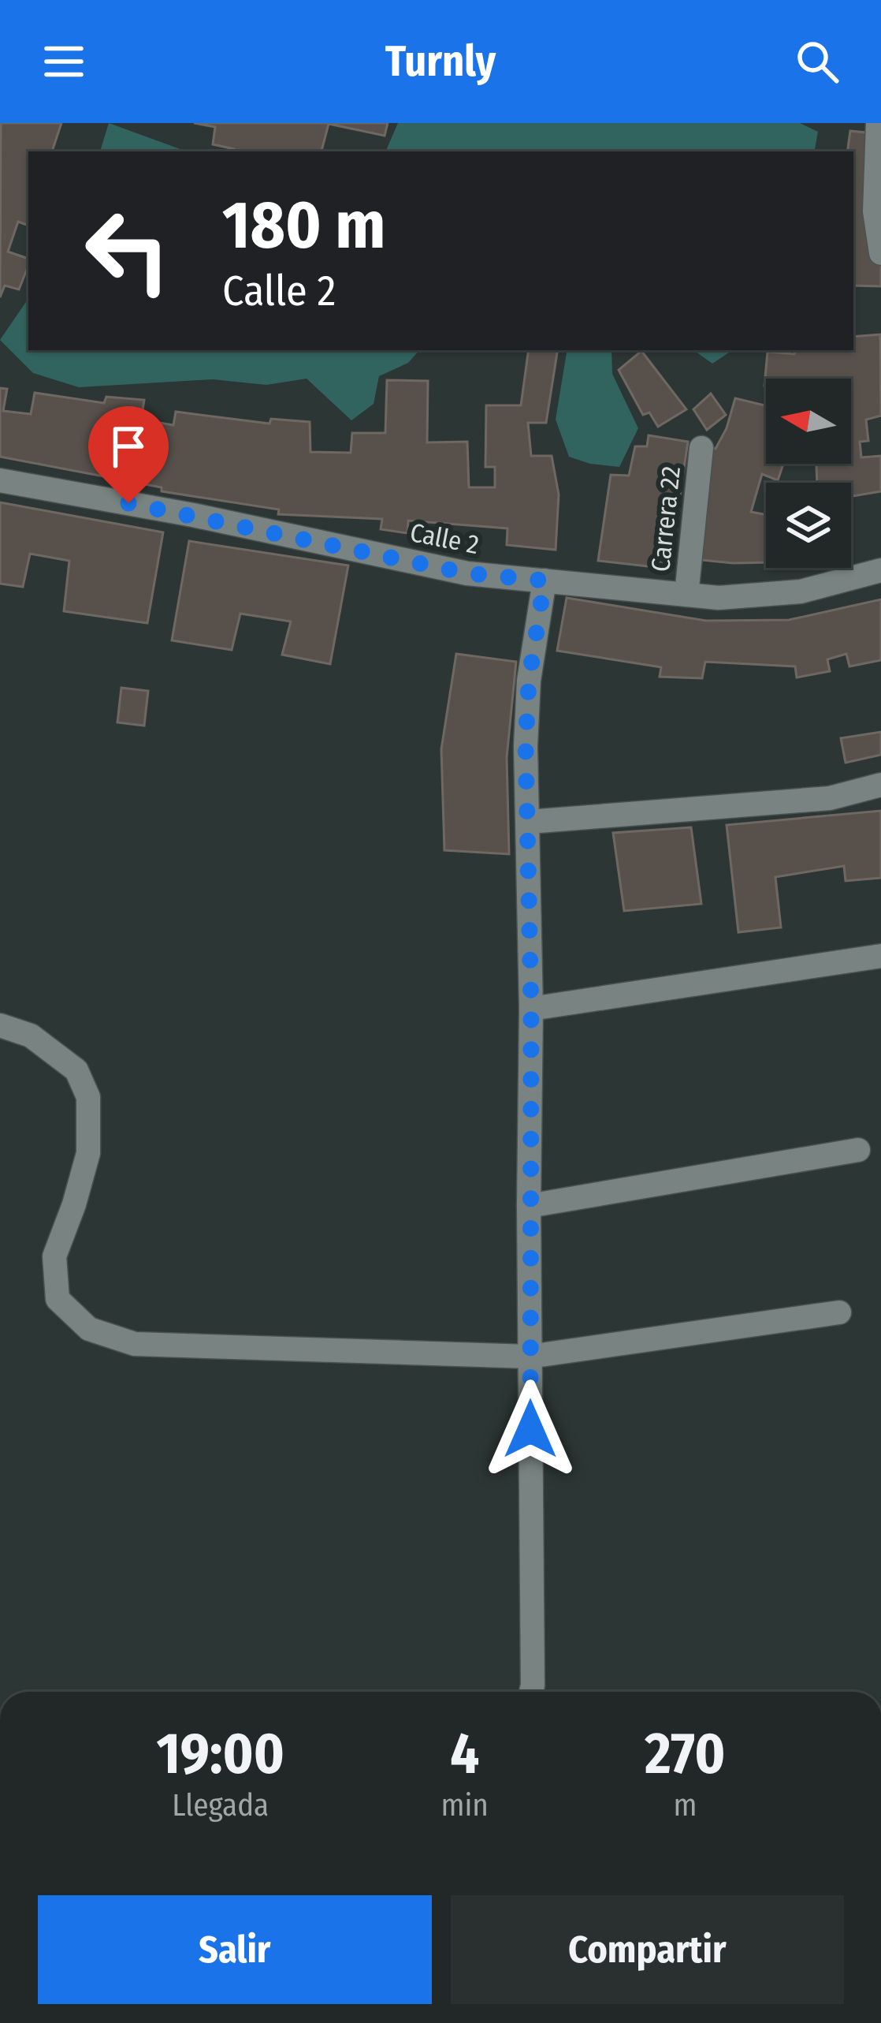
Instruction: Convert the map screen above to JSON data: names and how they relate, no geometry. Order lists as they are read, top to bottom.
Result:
{
  "streets": {
    "street": ["Carrera 22", "Calle 2"]
  },
  "crossings": [
    ["Carrera 22", "Calle 2"]
  ],
  "north": "left",
  "page": {
    "header": "Turnly",
    "turn": ["180 m", "Calle 2"],
    "eta": [
      "19:00",
      "Llegada",
      "4",
      "min",
      "270",
      "m"
    ],
    "buttons": ["Salir", "Compartir"]
  }
}
